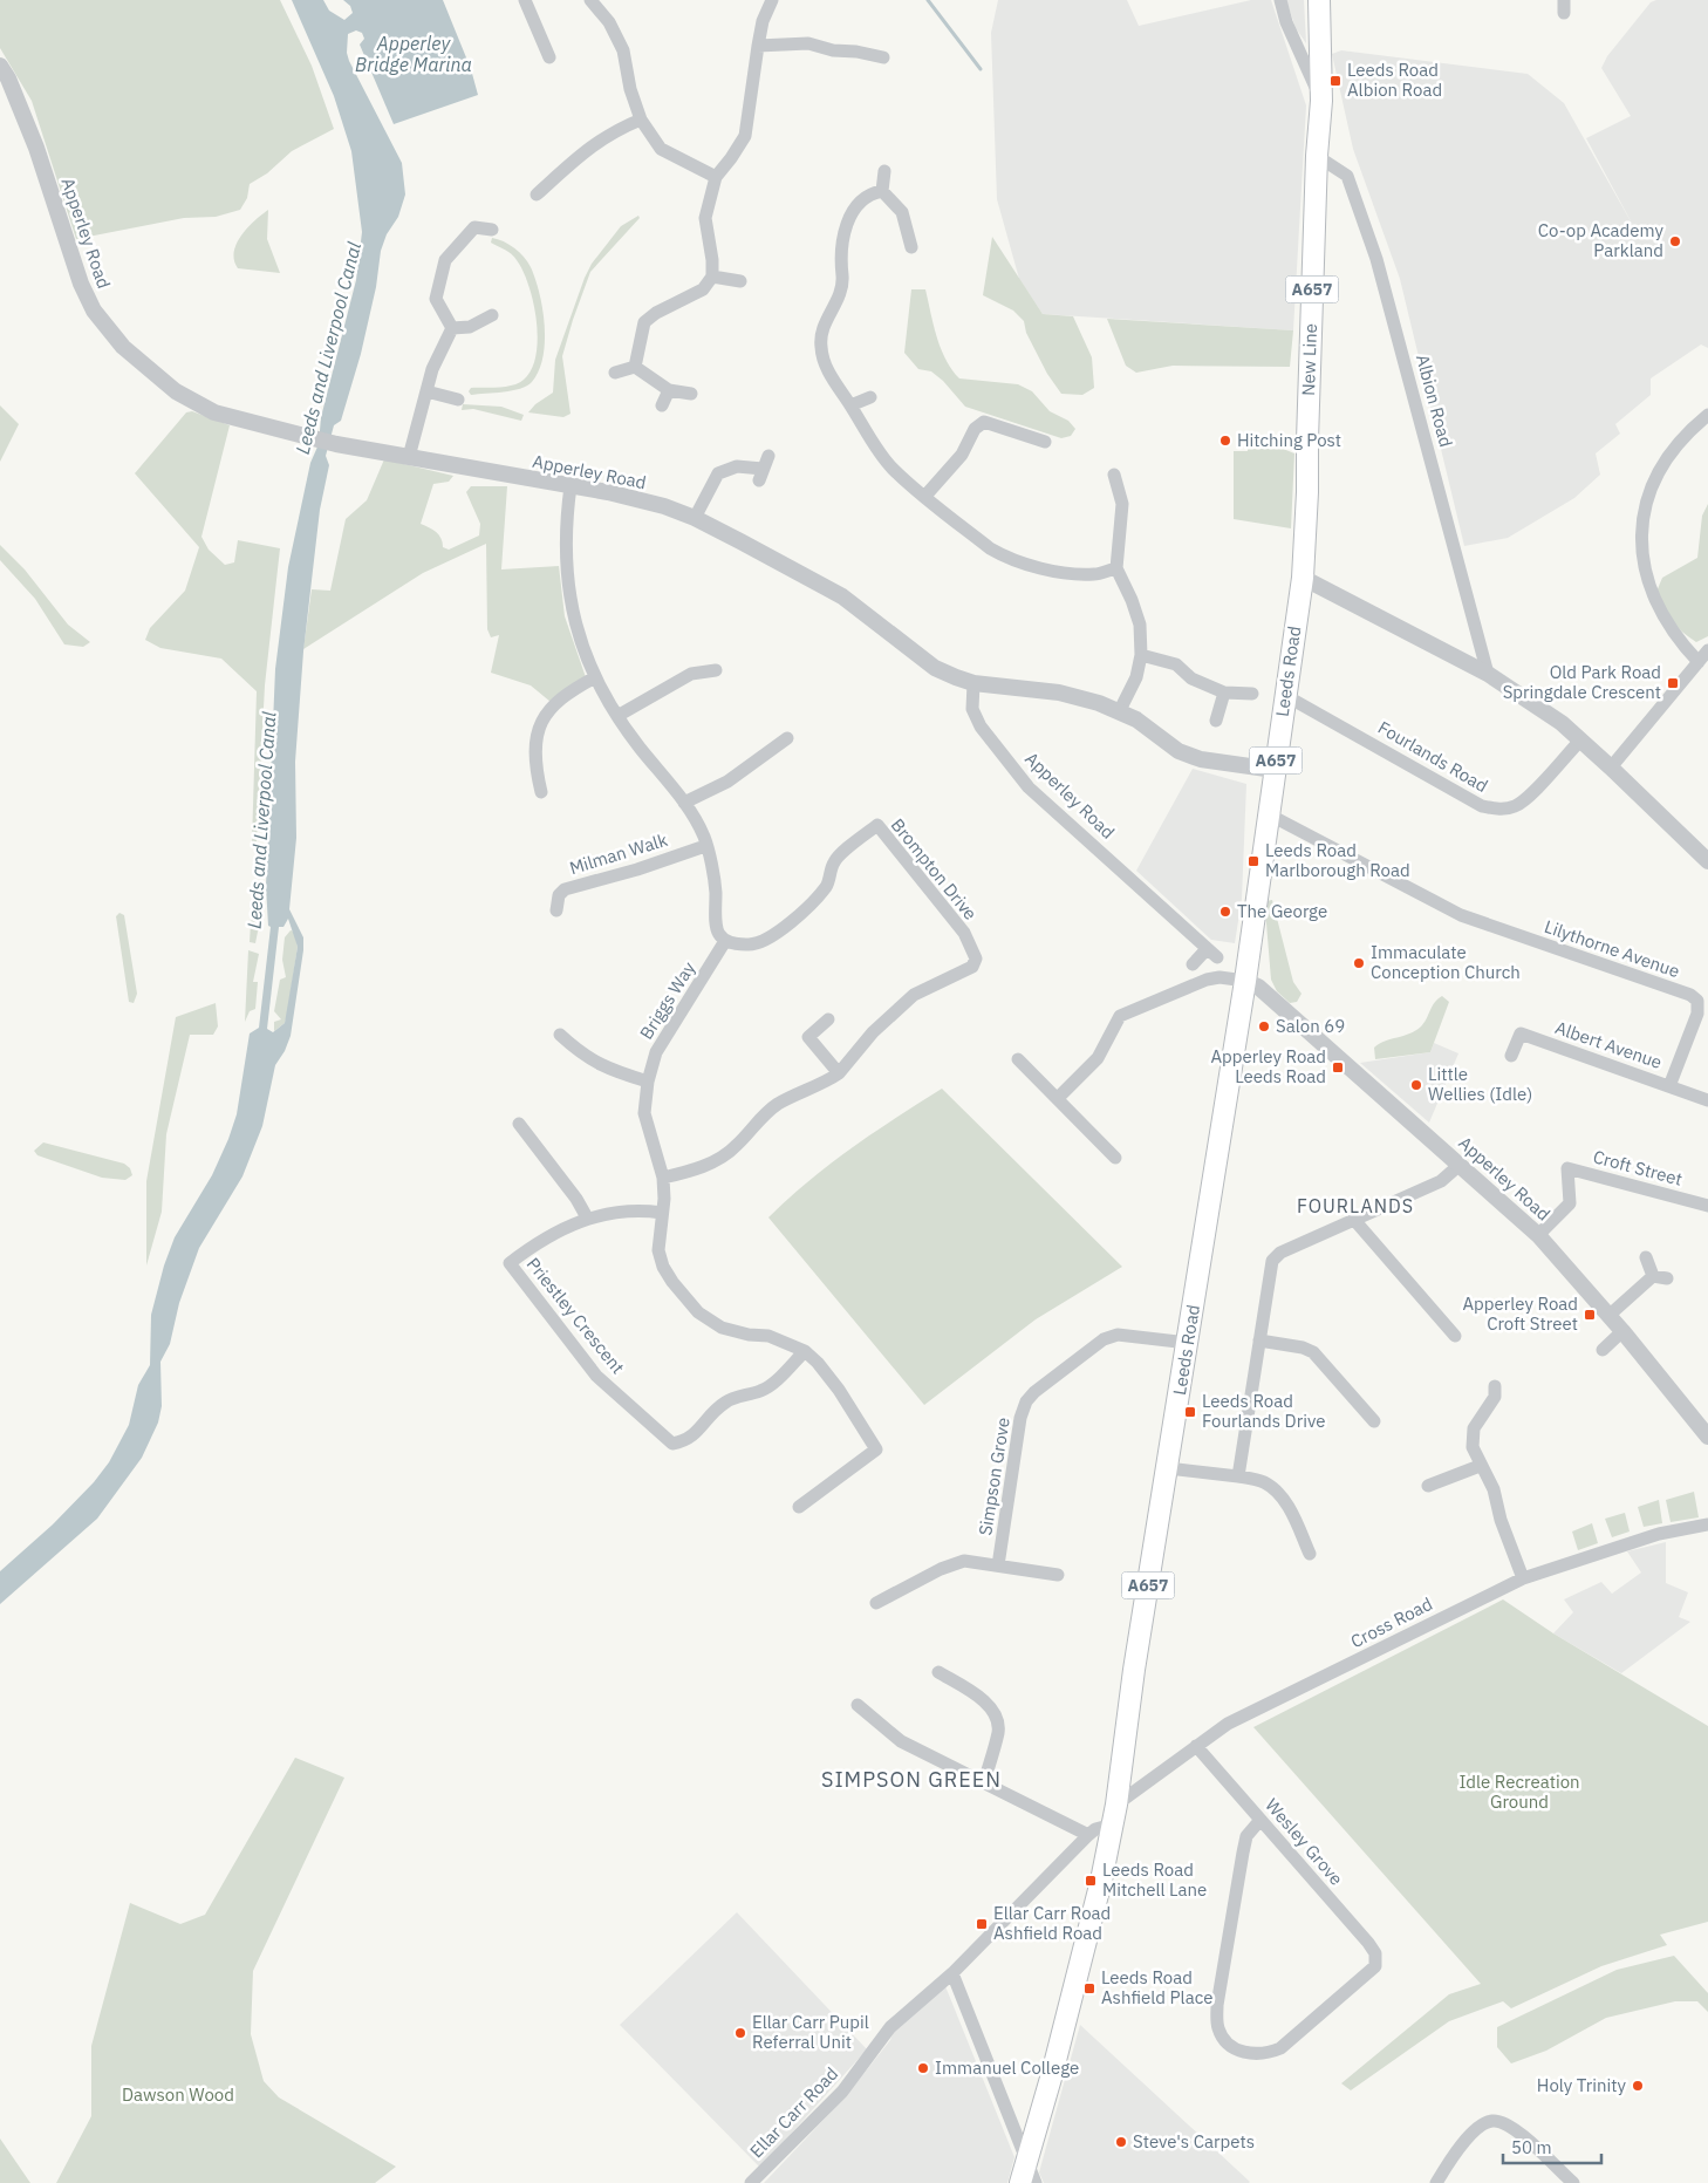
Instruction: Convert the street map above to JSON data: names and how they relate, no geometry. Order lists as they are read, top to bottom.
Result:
{
  "streets": {
    "main road": ["A657", "New Line", "Leeds Road"],
    "street": [
      "Apperley Road",
      "Albion Road",
      "Fourlands Road",
      "Milman Walk",
      "Brompton Drive",
      "Lilythorne Avenue",
      "Briggs Way",
      "Albert Avenue",
      "Croft Street",
      "Priestley Crescent",
      "Simpson Grove",
      "Cross Road",
      "Wesley Grove",
      "Ellar Carr Road"
    ]
  },
  "crossings": [
    ["Apperley Road", "Leeds Road"],
    ["Apperley Road", "Croft Street"],
    ["New Line", "Albion Road"],
    ["New Line", "Leeds Road"],
    ["Leeds Road", "Fourlands Road"],
    ["Leeds Road", "Lilythorne Avenue"],
    ["Leeds Road", "Simpson Grove"],
    ["Leeds Road", "Cross Road"],
    ["Leeds Road", "Ellar Carr Road"],
    ["Brompton Drive", "Briggs Way"],
    ["Lilythorne Avenue", "Albert Avenue"],
    ["Briggs Way", "Priestley Crescent"],
    ["Cross Road", "Wesley Grove"],
    ["Cross Road", "Ellar Carr Road"]
  ],
  "districts": ["FOURLANDS", "SIMPSON GREEN"],
  "water": ["Apperley Bridge Marina", "Leeds and Liverpool Canal"],
  "parks": ["Idle Recreation Ground", "Dawson Wood"],
  "places": {
    "transit": [
      "Leeds Road Albion Road",
      "Old Park Road Springdale Crescent",
      "Leeds Road Marlborough Road",
      "Apperley Road Leeds Road",
      "Apperley Road Croft Street",
      "Leeds Road Fourlands Drive",
      "Leeds Road Mitchell Lane",
      "Ellar Carr Road Ashfield Road",
      "Leeds Road Ashfield Place"
    ],
    "other": [
      "Co-op Academy Parkland",
      "Hitching Post",
      "The George",
      "Immaculate Conception Church",
      "Salon 69",
      "Little Wellies (Idle)",
      "Ellar Carr Pupil Referral Unit",
      "Immanuel College",
      "Holy Trinity",
      "Steve's Carpets"
    ]
  },
  "scale_bar": "50 m"
}
